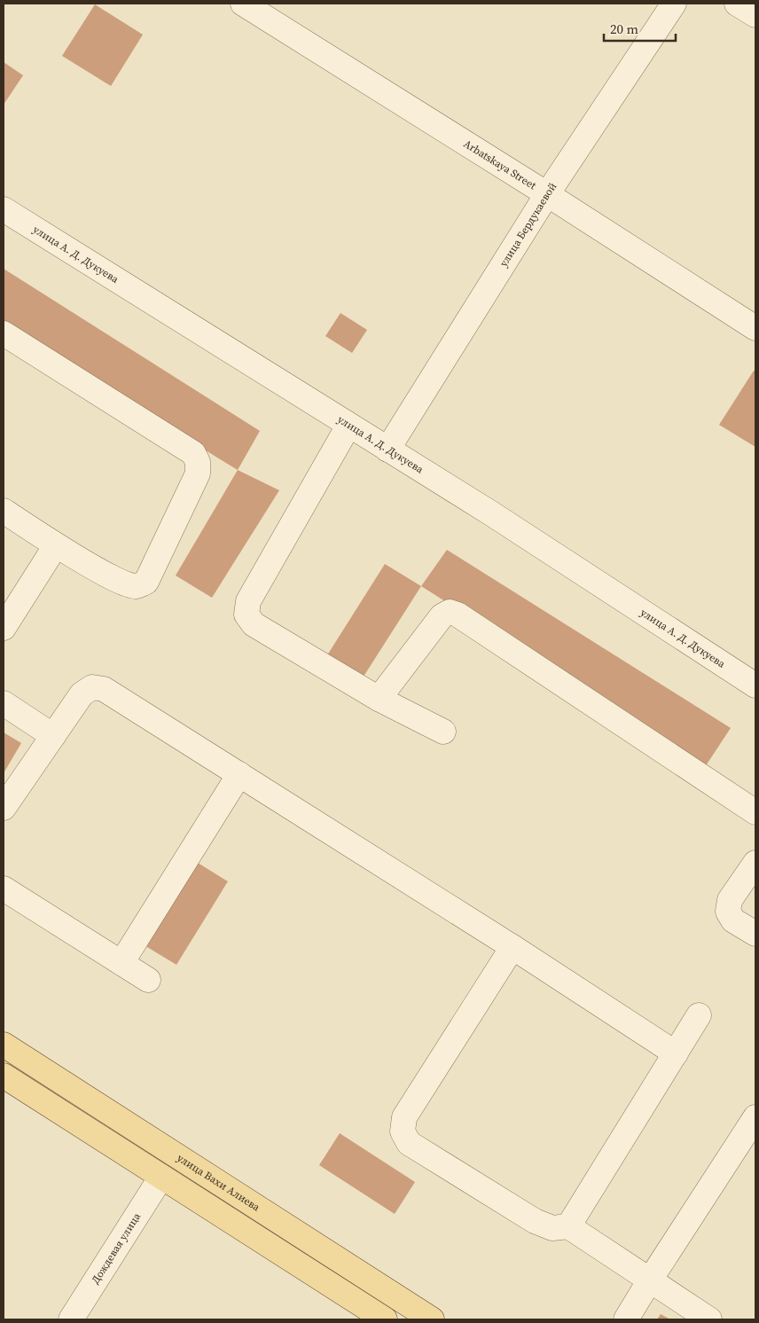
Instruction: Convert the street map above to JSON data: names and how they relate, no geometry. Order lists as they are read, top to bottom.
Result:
{
  "streets": {
    "main road": ["улица Вахи Алиева"],
    "street": [
      "Arbatskaya Street",
      "улица Бердукаевой",
      "улица А. Д. Дукуева",
      "Дождевая улица"
    ]
  },
  "crossings": [
    ["Arbatskaya Street", "улица Бердукаевой"],
    ["улица Бердукаевой", "улица А. Д. Дукуева"]
  ],
  "scale_bar": "20 m"
}
